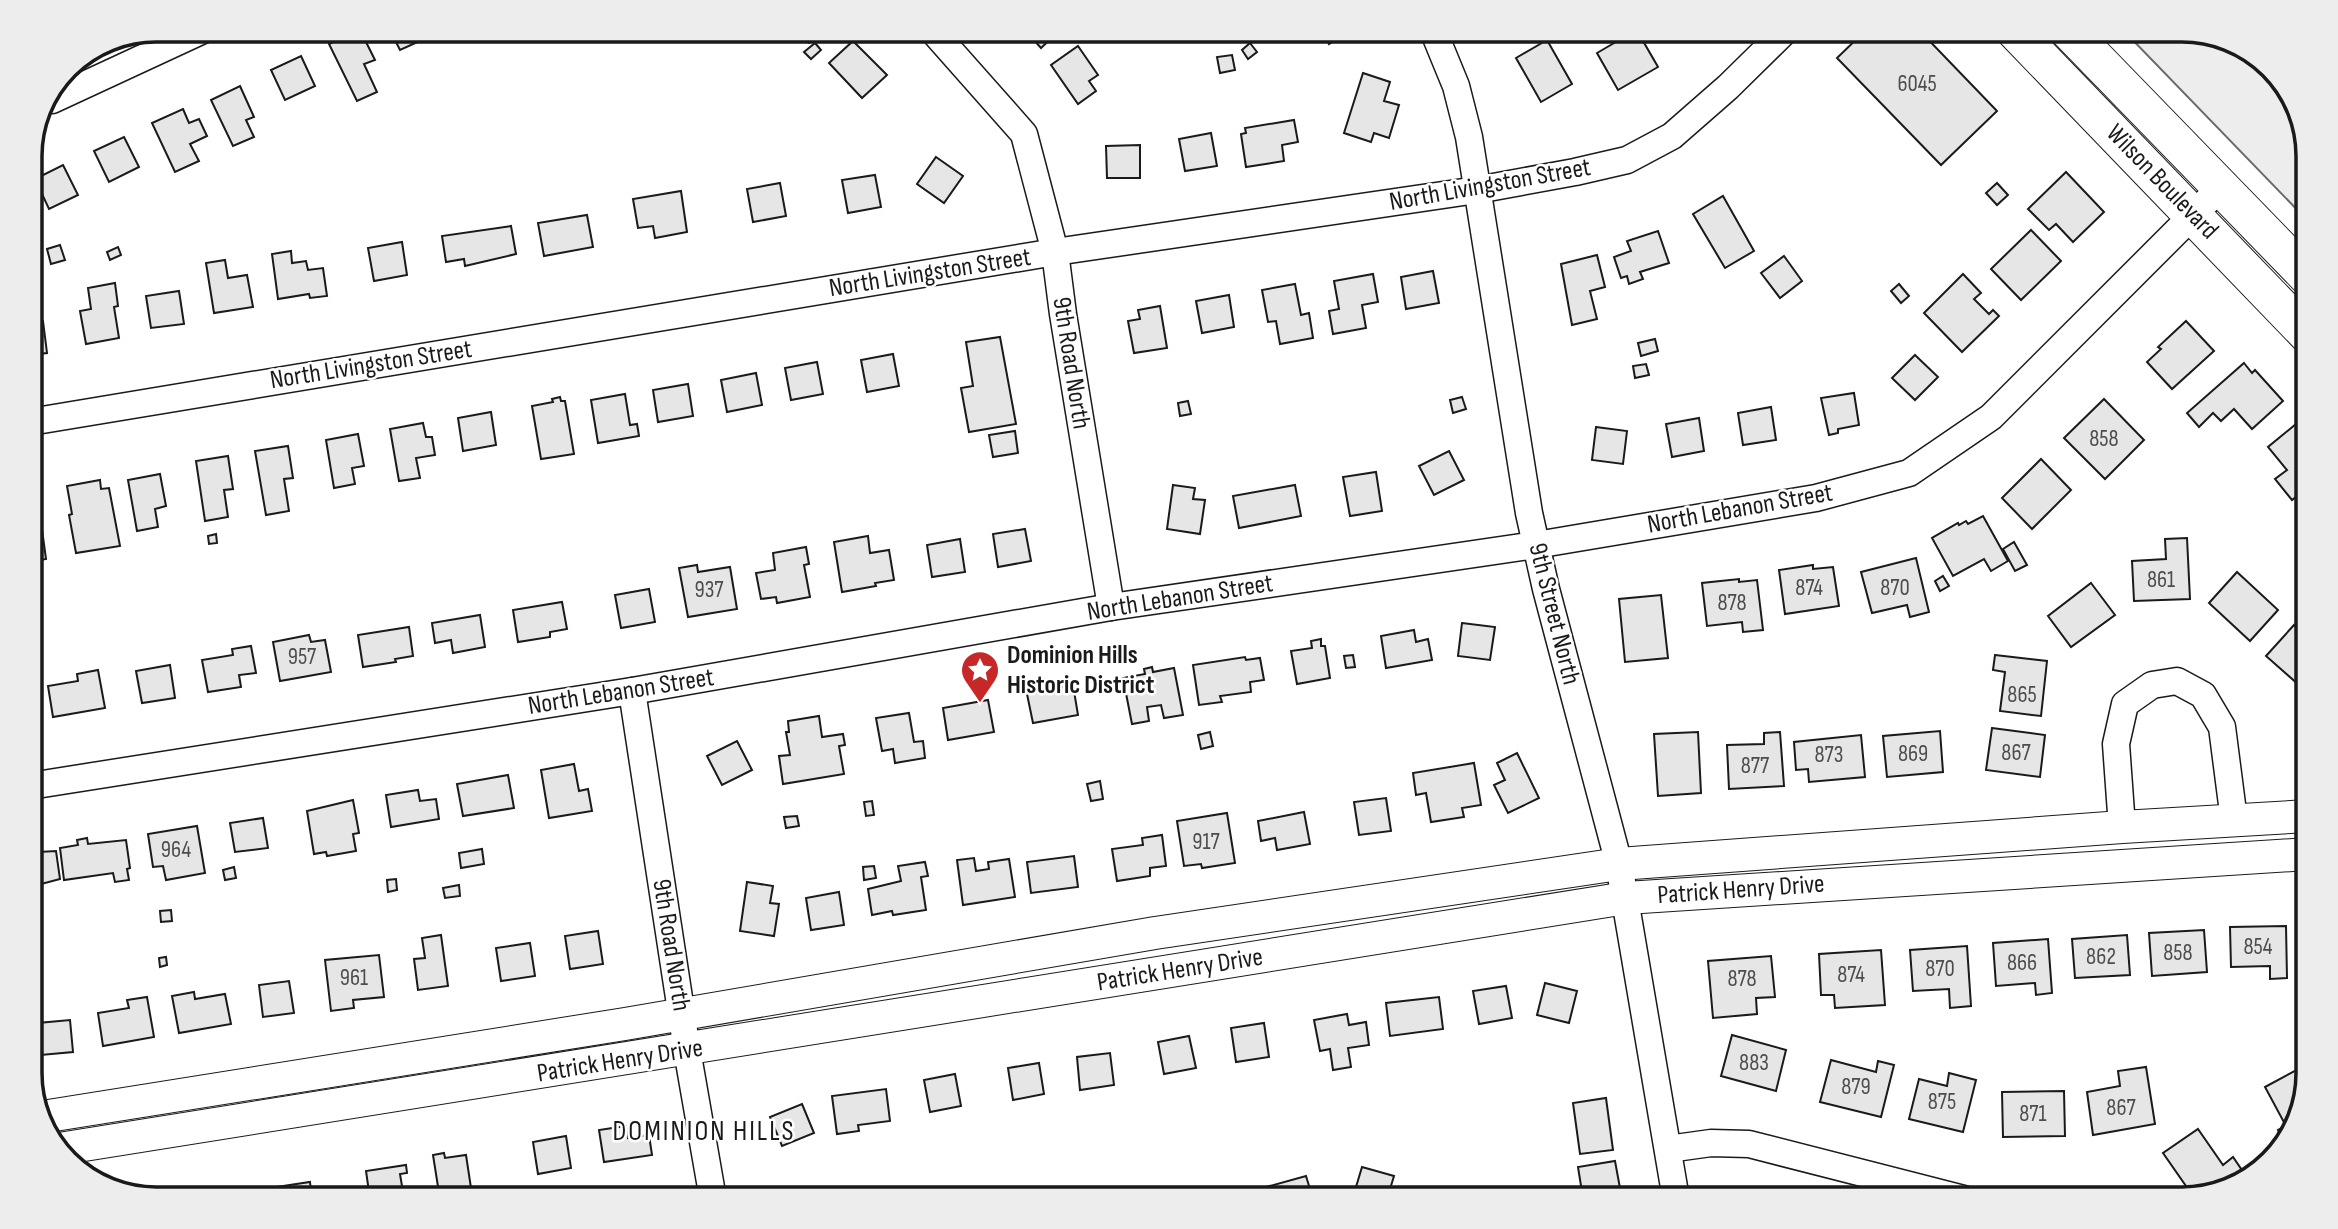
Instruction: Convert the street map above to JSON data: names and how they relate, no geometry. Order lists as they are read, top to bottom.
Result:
{
  "streets": {
    "main road": ["Wilson Boulevard"],
    "street": [
      "North Livingston Street",
      "9th Road North",
      "North Lebanon Street",
      "9th Street North",
      "Patrick Henry Drive"
    ]
  },
  "crossings": [
    ["Wilson Boulevard", "North Lebanon Street"],
    ["North Livingston Street", "9th Road North"],
    ["North Livingston Street", "9th Street North"],
    ["9th Road North", "North Lebanon Street"],
    ["9th Road North", "Patrick Henry Drive"],
    ["North Lebanon Street", "9th Street North"],
    ["9th Street North", "Patrick Henry Drive"]
  ],
  "districts": ["DOMINION HILLS"],
  "places": {
    "place": ["Dominion Hills Historic District"]
  },
  "house_numbers": [
    "6045",
    "858",
    "861",
    "874",
    "870",
    "937",
    "878",
    "957",
    "865",
    "867",
    "869",
    "873",
    "877",
    "917",
    "964",
    "854",
    "858",
    "862",
    "866",
    "870",
    "874",
    "961",
    "878",
    "883",
    "879",
    "875",
    "867",
    "871"
  ]
}
